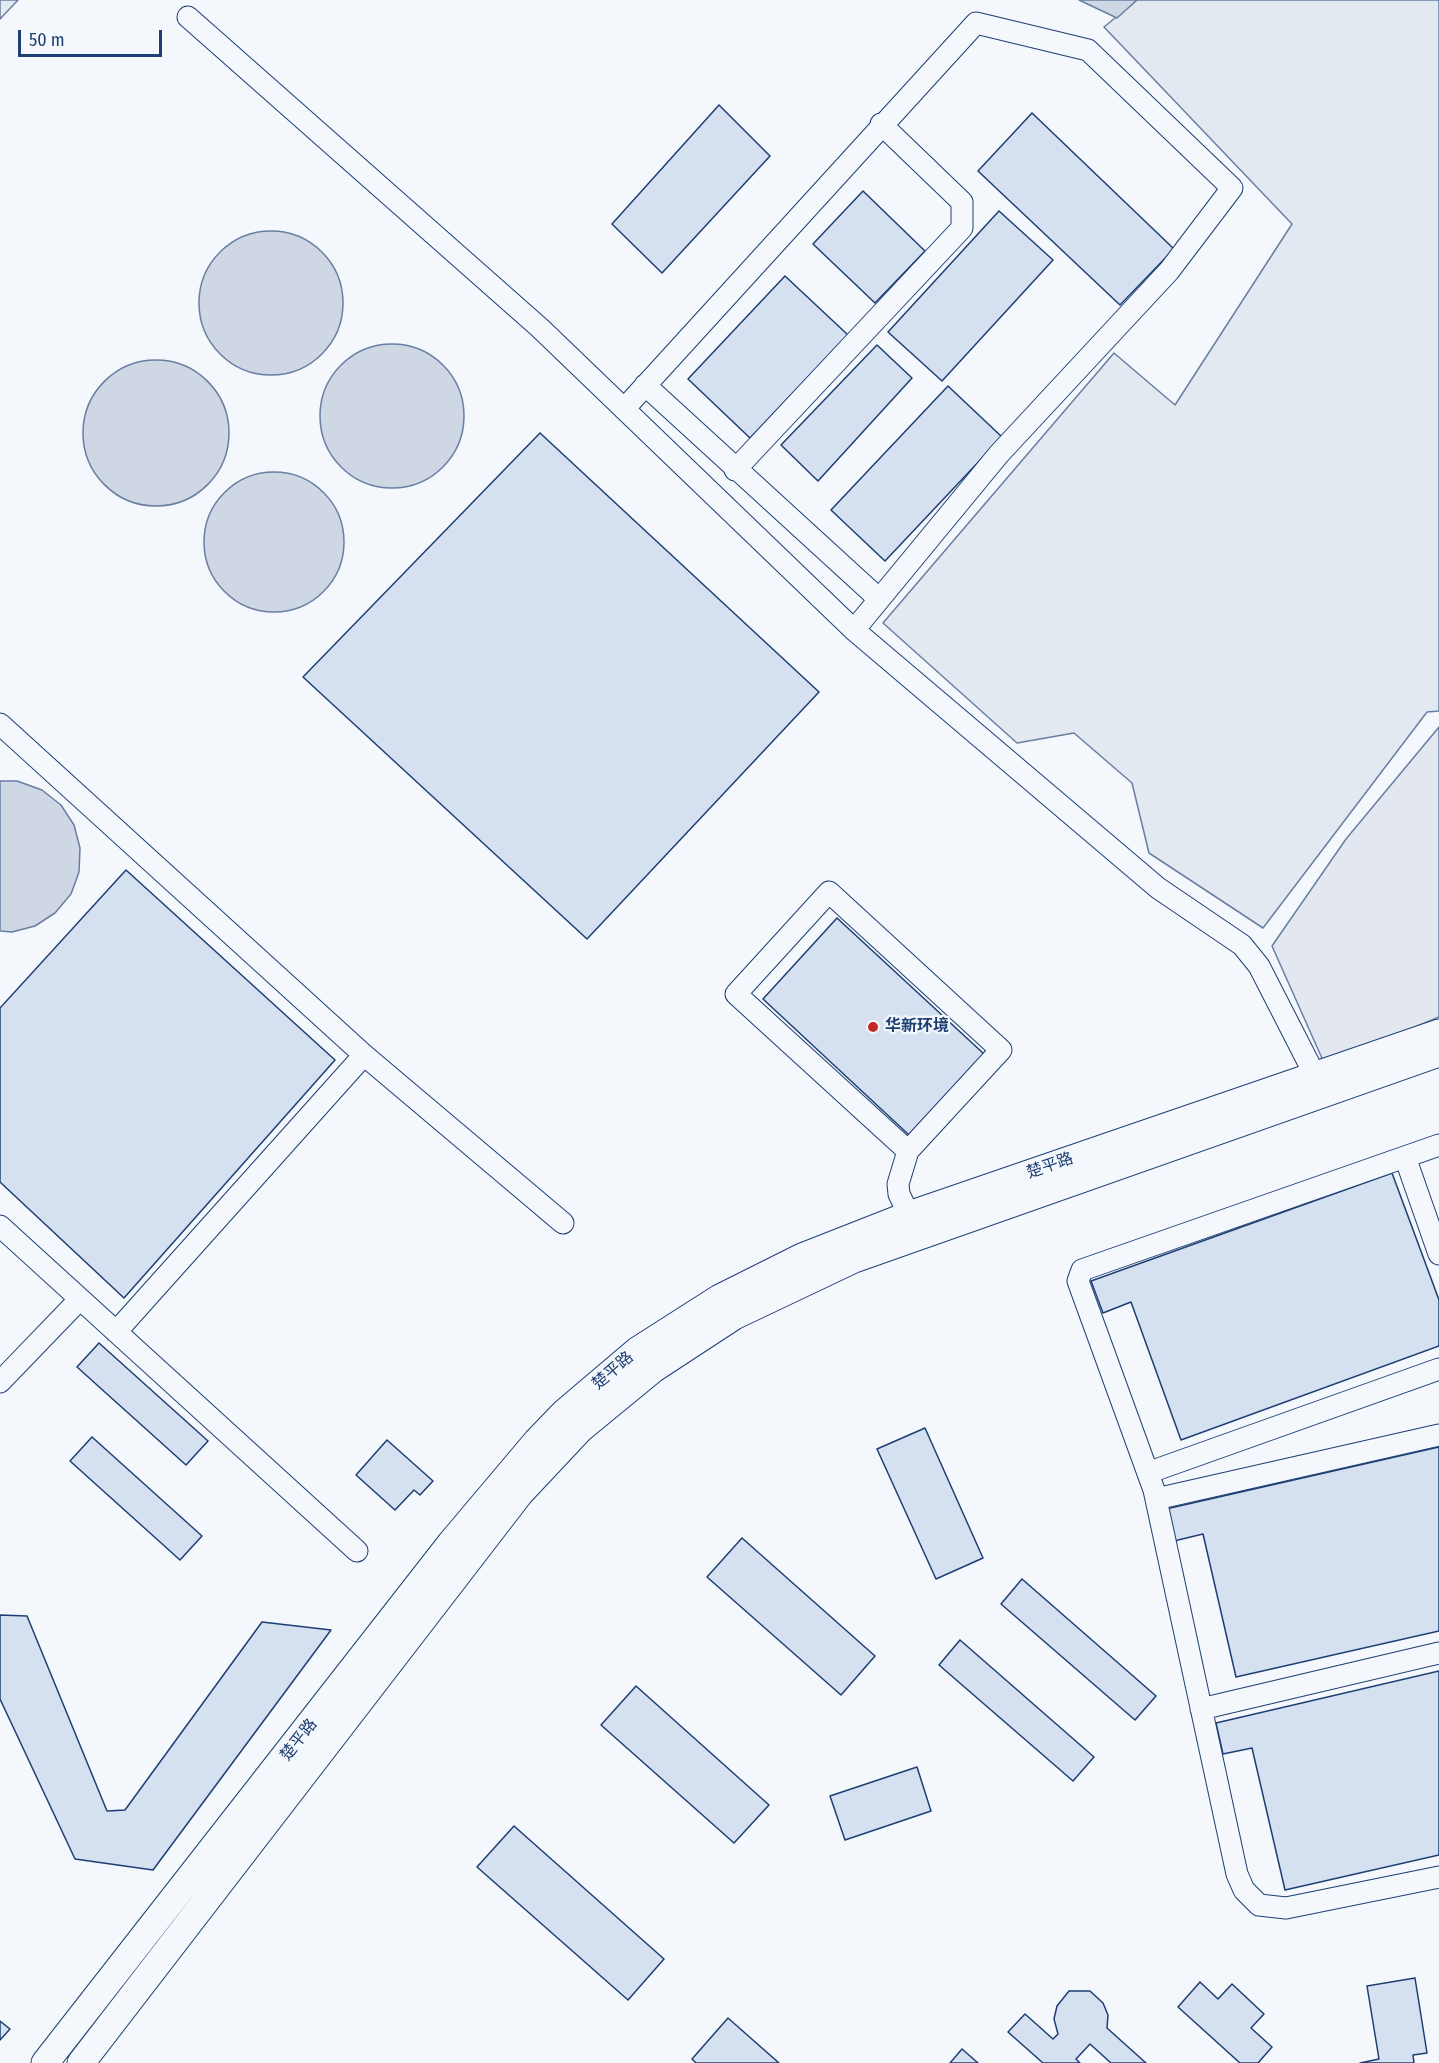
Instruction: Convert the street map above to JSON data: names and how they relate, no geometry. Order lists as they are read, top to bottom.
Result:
{
  "streets": {
    "main road": ["楚平路"]
  },
  "places": ["华新环境"],
  "scale_bar": "50 m"
}
